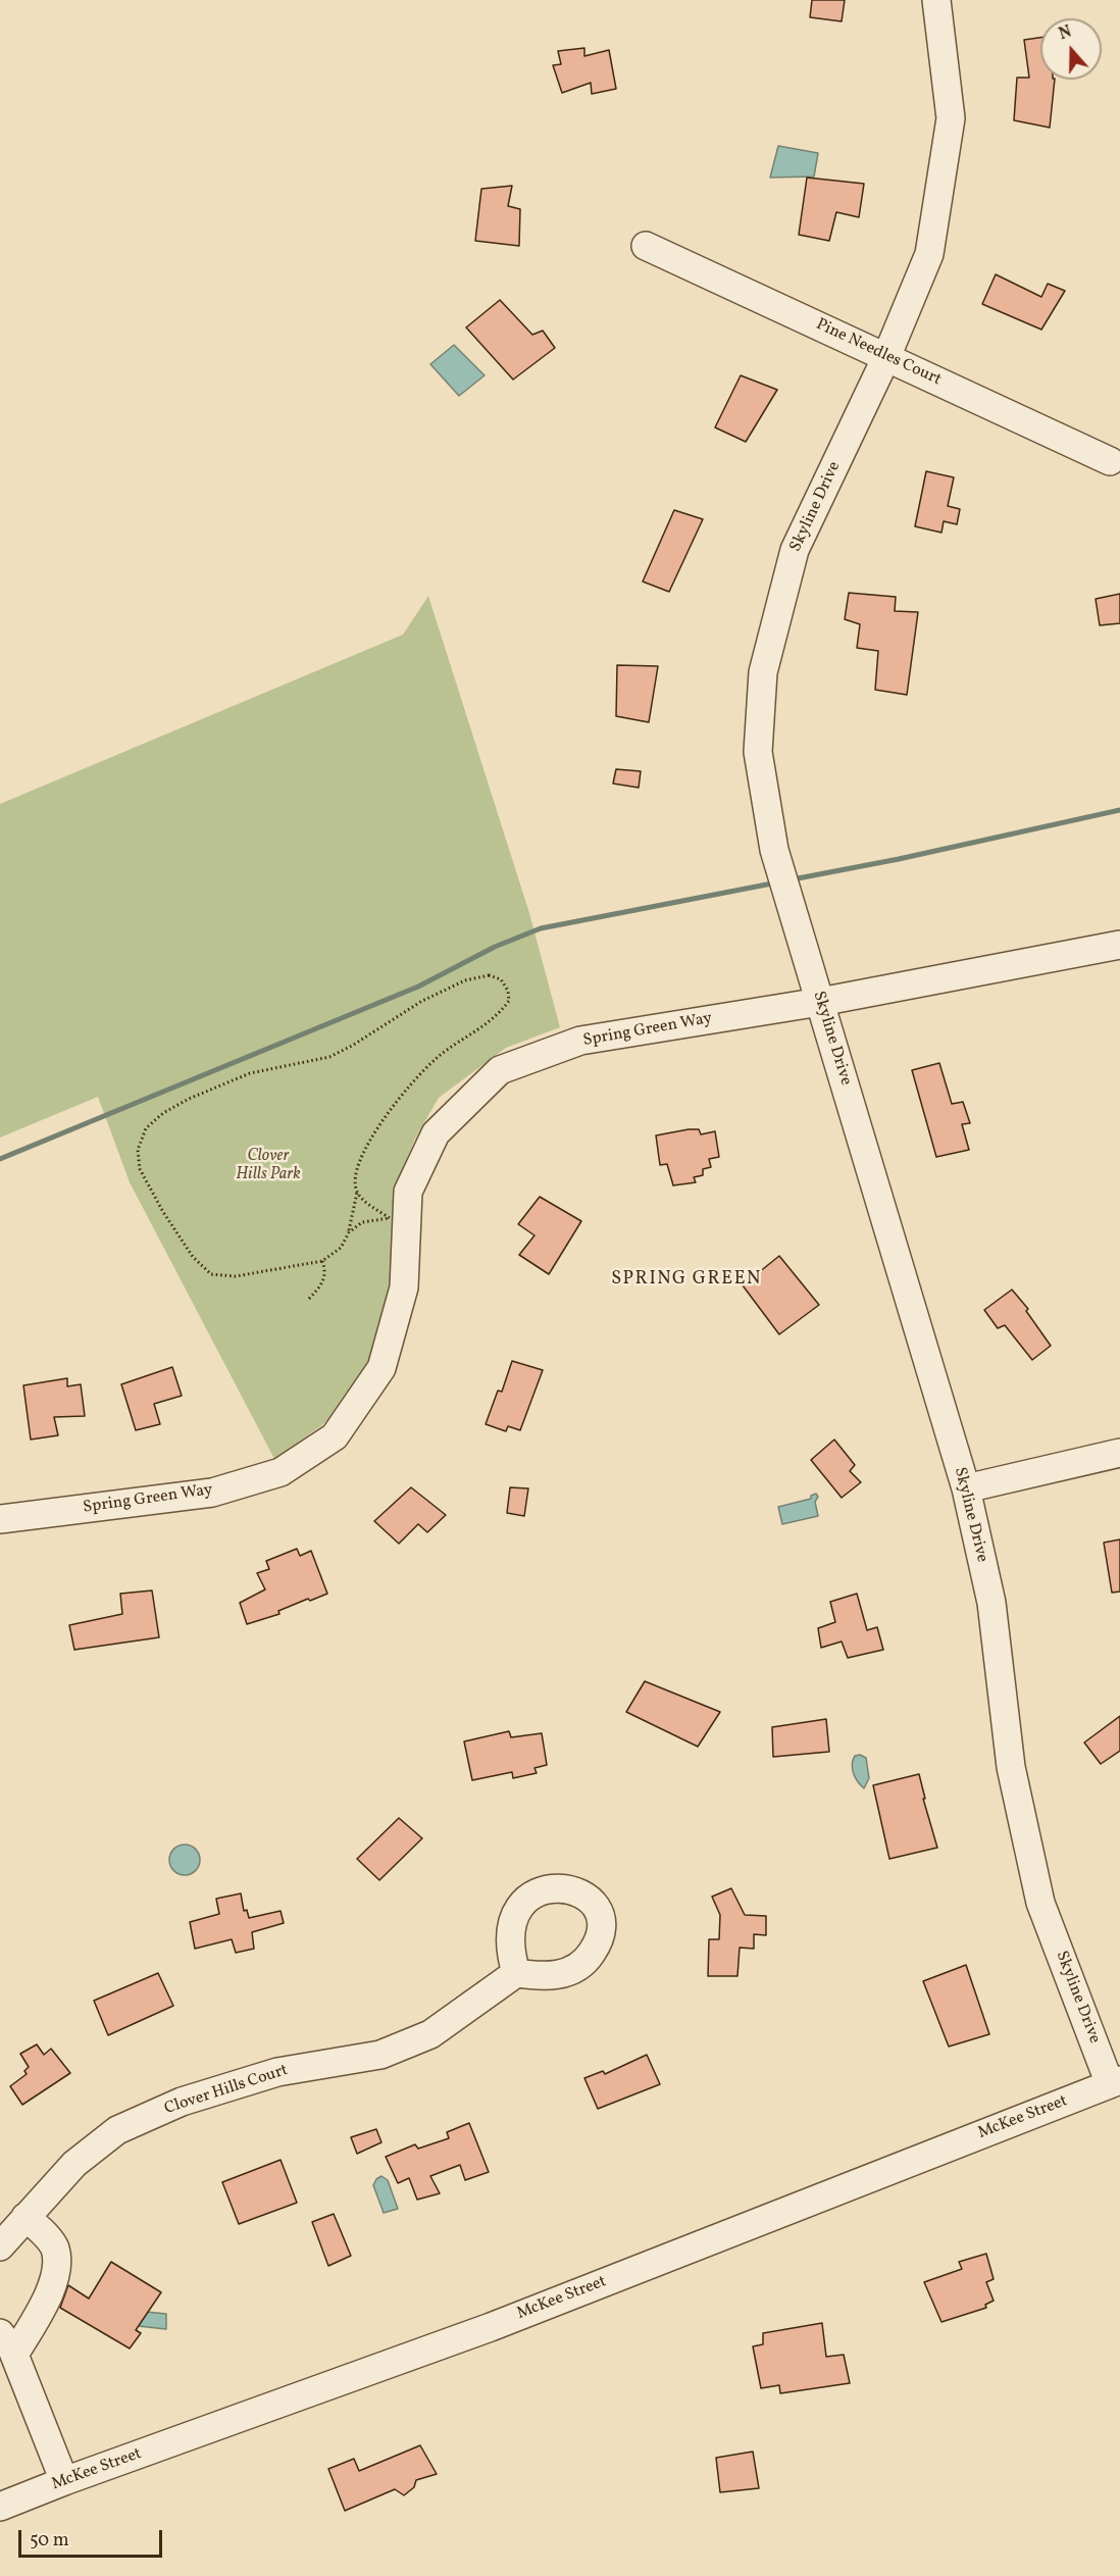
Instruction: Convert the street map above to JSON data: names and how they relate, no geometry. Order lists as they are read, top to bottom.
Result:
{
  "streets": {
    "street": [
      "Pine Needles Court",
      "Skyline Drive",
      "Spring Green Way",
      "Clover Hills Court",
      "McKee Street"
    ]
  },
  "crossings": [
    ["Pine Needles Court", "Skyline Drive"],
    ["Skyline Drive", "Spring Green Way"],
    ["Skyline Drive", "McKee Street"]
  ],
  "districts": ["SPRING GREEN"],
  "parks": ["Clover Hills Park"],
  "scale_bar": "50 m",
  "north": "top"
}
